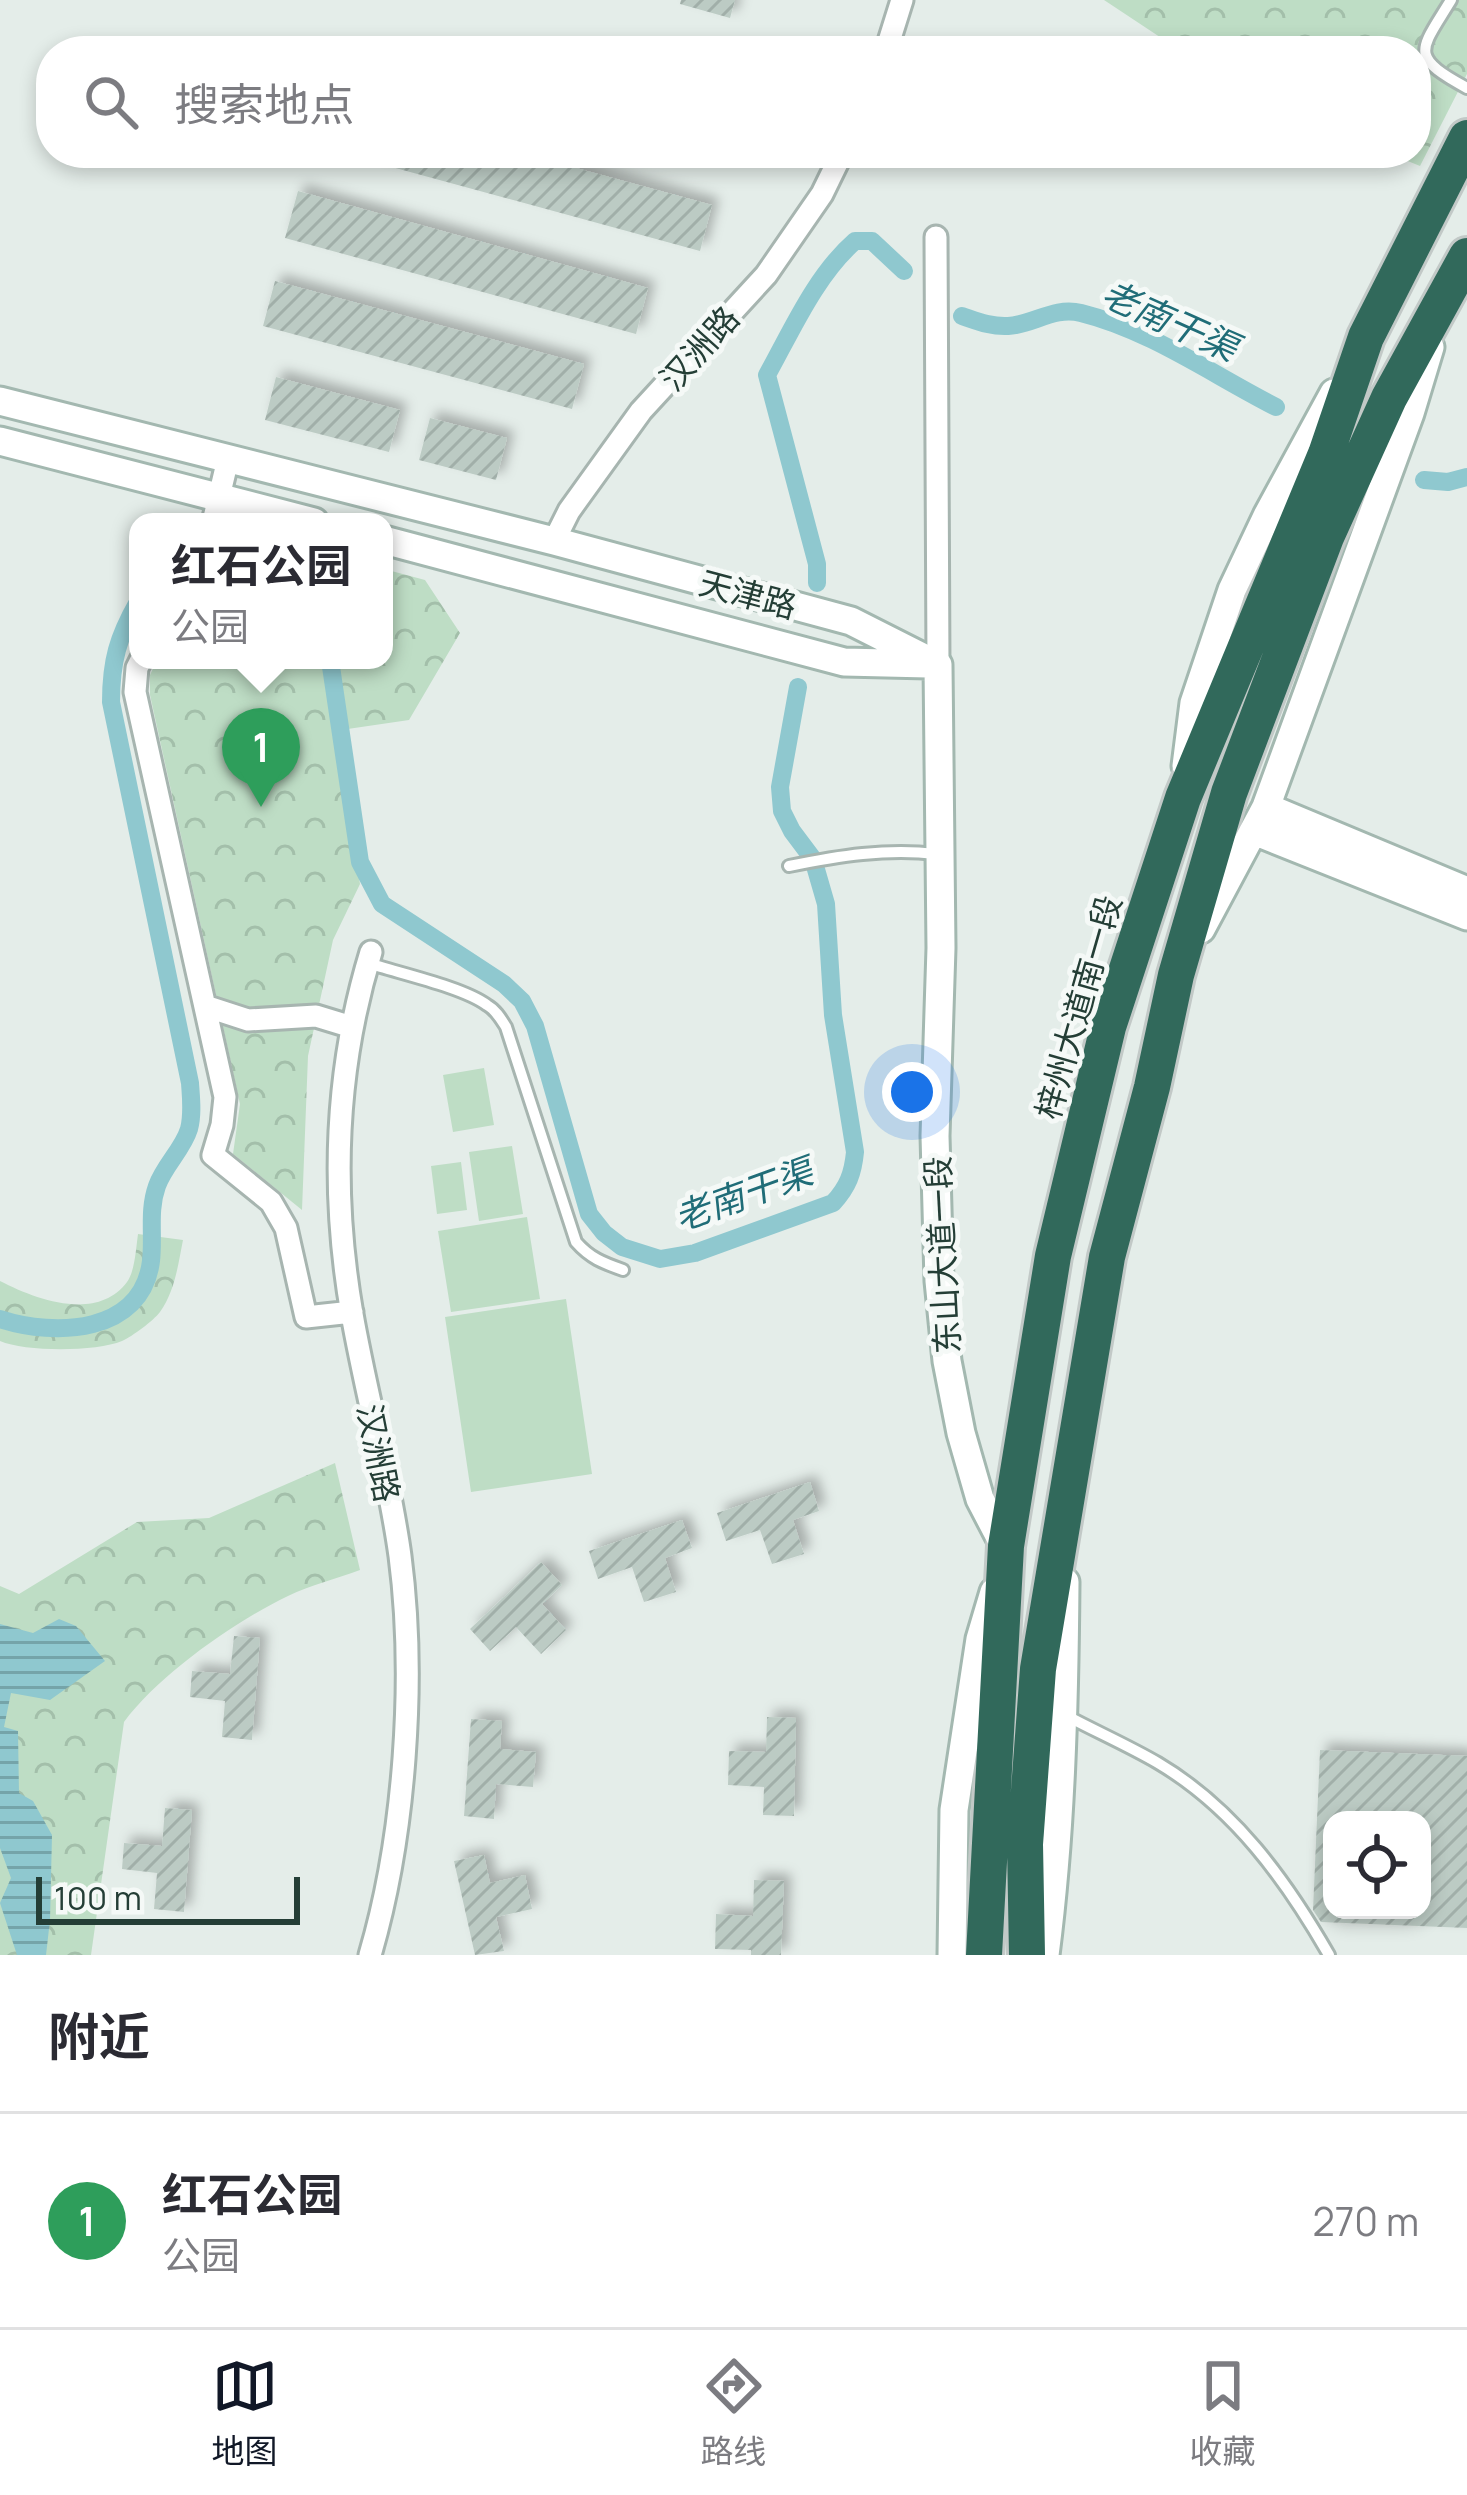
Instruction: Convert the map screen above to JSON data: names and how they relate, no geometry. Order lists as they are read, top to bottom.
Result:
{
  "streets": {
    "highway": ["梓州大道南一段"],
    "street": ["汉洲路", "天津路", "东山大道一段"]
  },
  "crossings": [
    ["汉洲路", "天津路"],
    ["天津路", "东山大道一段"],
    ["梓州大道南一段", "东山大道一段"]
  ],
  "water": ["老南干渠"],
  "scale_bar": "100 m",
  "page": {
    "search": "搜索地点",
    "popup": ["红石公园", "公园"],
    "pins": "1",
    "scale": "100 m",
    "heading": "附近",
    "list": [
      {
        "mark": "1",
        "name": "红石公园",
        "note": "公园",
        "value": "270 m"
      }
    ],
    "nav": ["地图", "路线", "收藏"]
  }
}
